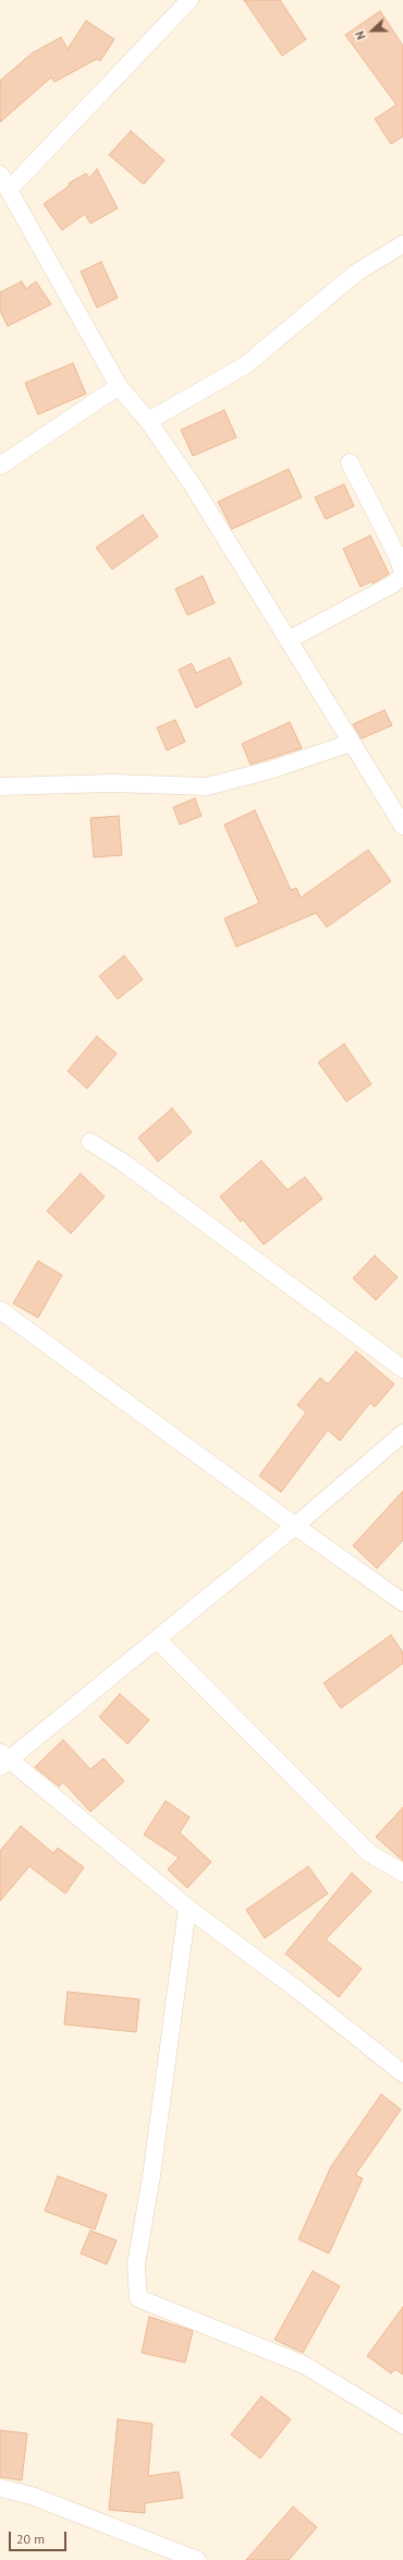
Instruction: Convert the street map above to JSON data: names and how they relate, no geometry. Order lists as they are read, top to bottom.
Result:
{
  "scale_bar": "20 m",
  "north": "left"
}
